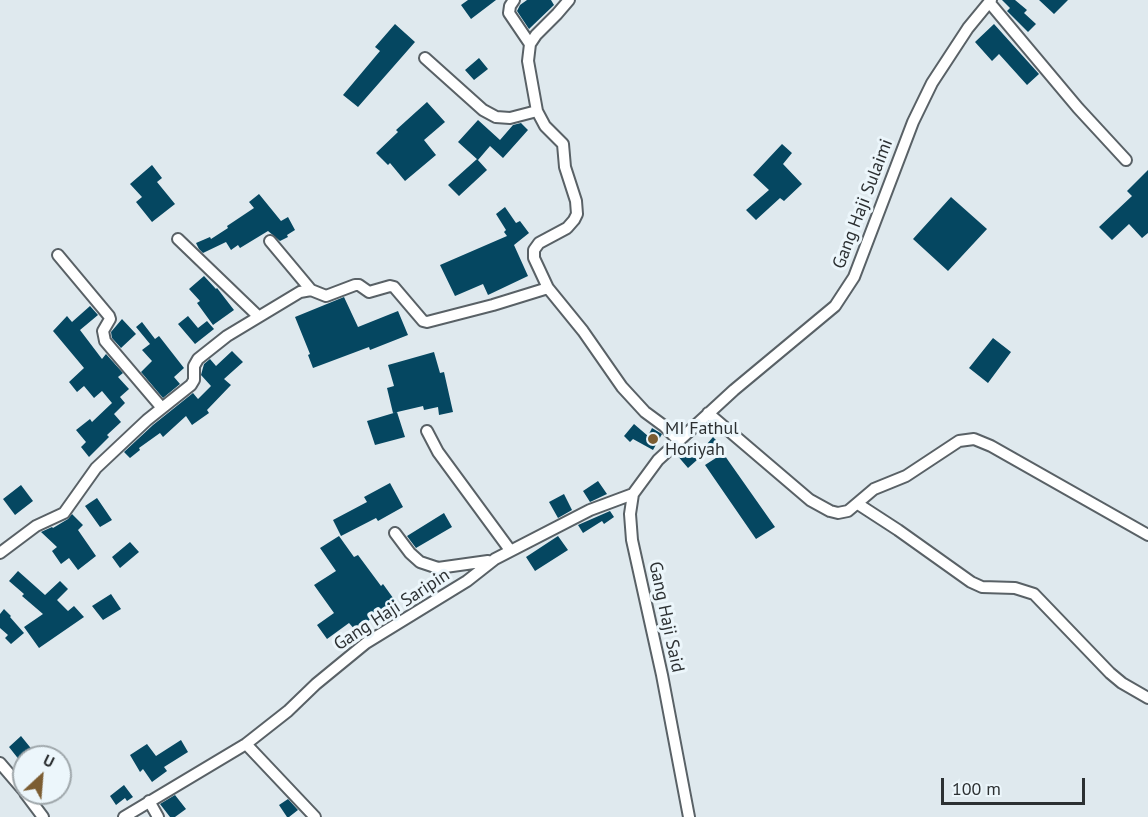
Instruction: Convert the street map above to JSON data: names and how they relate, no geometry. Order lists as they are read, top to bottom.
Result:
{
  "streets": {
    "street": ["Gang Haji Sulaimi", "Gang Haji Saripin", "Gang Haji Said"]
  },
  "crossings": [
    ["Gang Haji Saripin", "Gang Haji Said"]
  ],
  "places": ["MI Fathul Horiyah"],
  "scale_bar": "100 m",
  "north": "top right"
}
